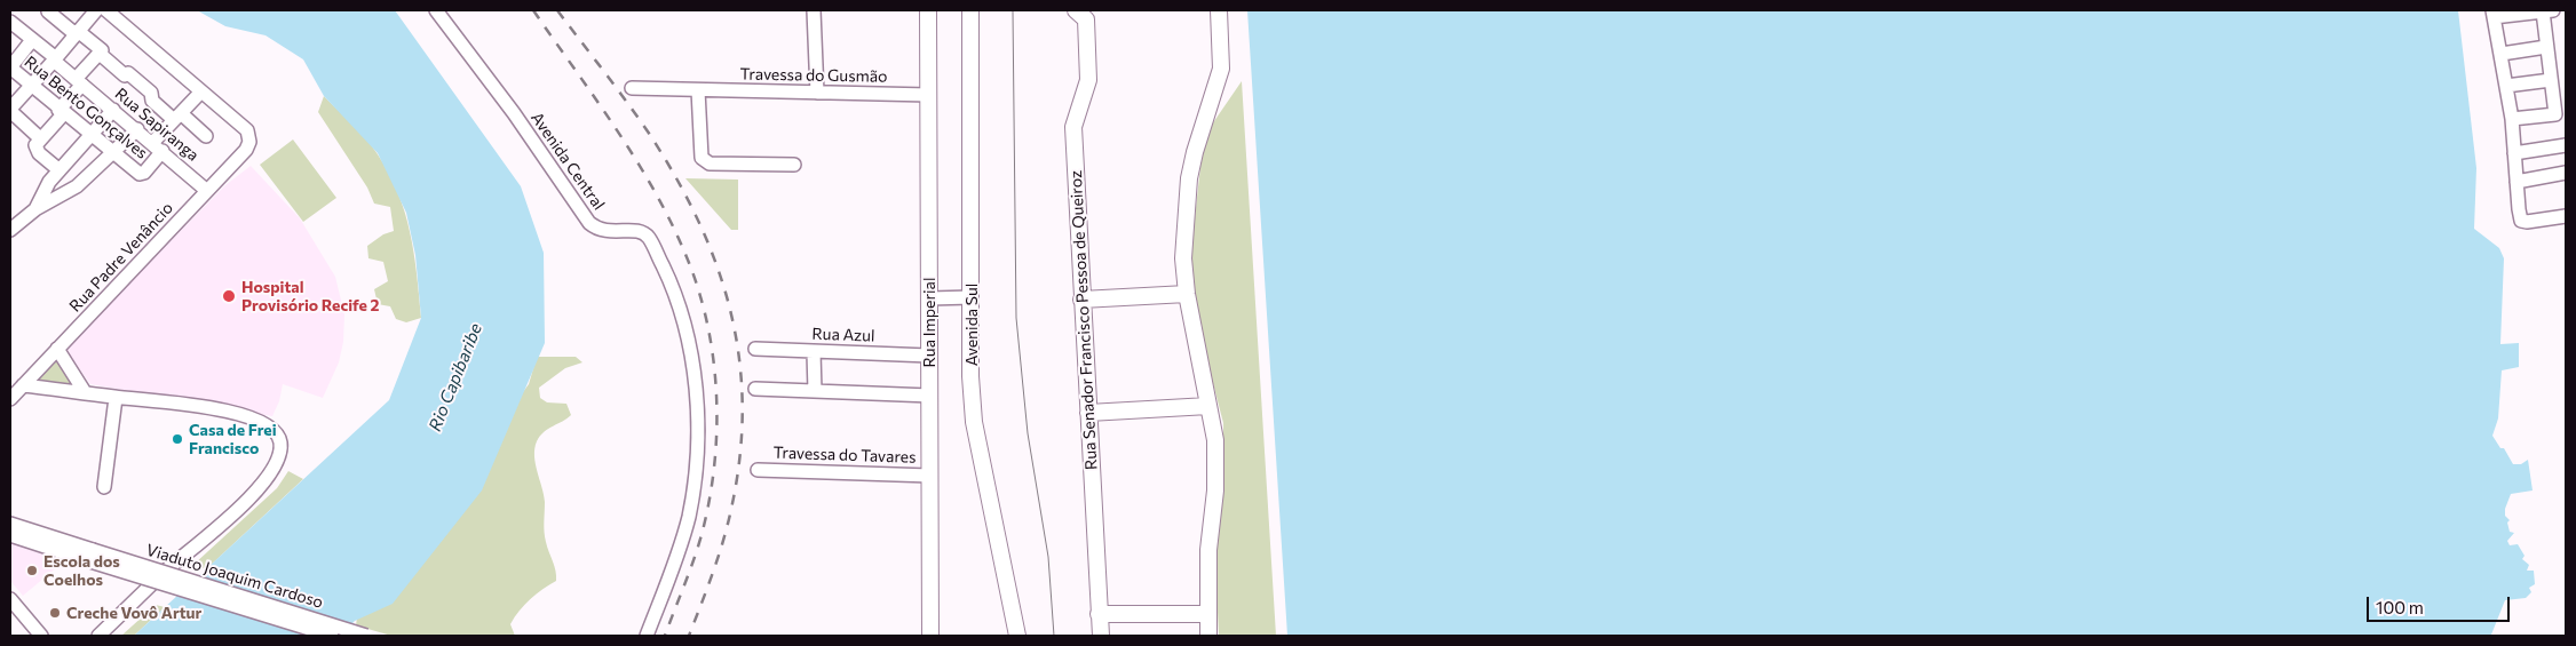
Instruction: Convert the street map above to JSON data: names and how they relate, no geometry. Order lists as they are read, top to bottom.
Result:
{
  "streets": {
    "main road": ["Rua Senador Francisco Pessoa de Queiroz", "Rua Imperial", "Avenida Sul"],
    "street": [
      "Travessa do Gusmão",
      "Rua Bento Gonçalves",
      "Rua Sapiranga",
      "Avenida Central",
      "Rua Padre Venâncio",
      "Rua Azul",
      "Travessa do Tavares",
      "Viaduto Joaquim Cardoso"
    ]
  },
  "crossings": [
    ["Travessa do Gusmão", "Rua Imperial"],
    ["Rua Bento Gonçalves", "Rua Sapiranga"],
    ["Rua Sapiranga", "Rua Padre Venâncio"],
    ["Rua Imperial", "Rua Azul"],
    ["Rua Imperial", "Travessa do Tavares"]
  ],
  "water": ["Rio Capibaribe"],
  "places": [
    "Hospital Provisório Recife 2",
    "Casa de Frei Francisco",
    "Escola dos Coelhos",
    "Creche Vovô Artur"
  ],
  "scale_bar": "100 m"
}
